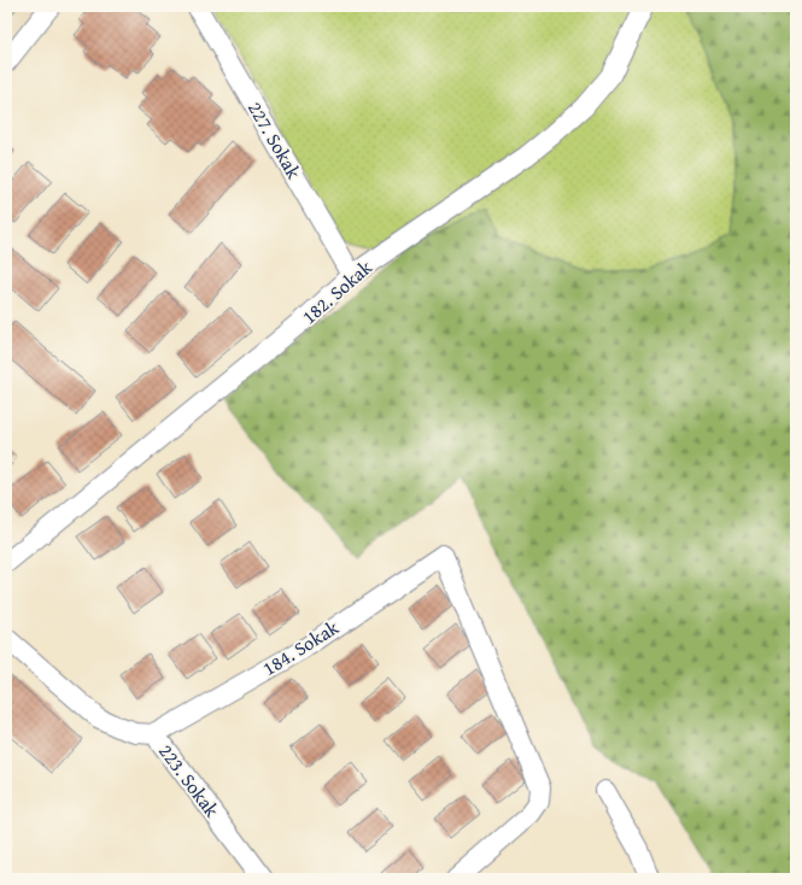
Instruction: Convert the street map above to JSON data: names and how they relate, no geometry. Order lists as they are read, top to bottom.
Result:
{
  "streets": {
    "street": [
      "227. Sokak",
      "182. Sokak",
      "184. Sokak",
      "223. Sokak"
    ]
  },
  "crossings": [
    ["227. Sokak", "182. Sokak"],
    ["184. Sokak", "223. Sokak"]
  ]
}
